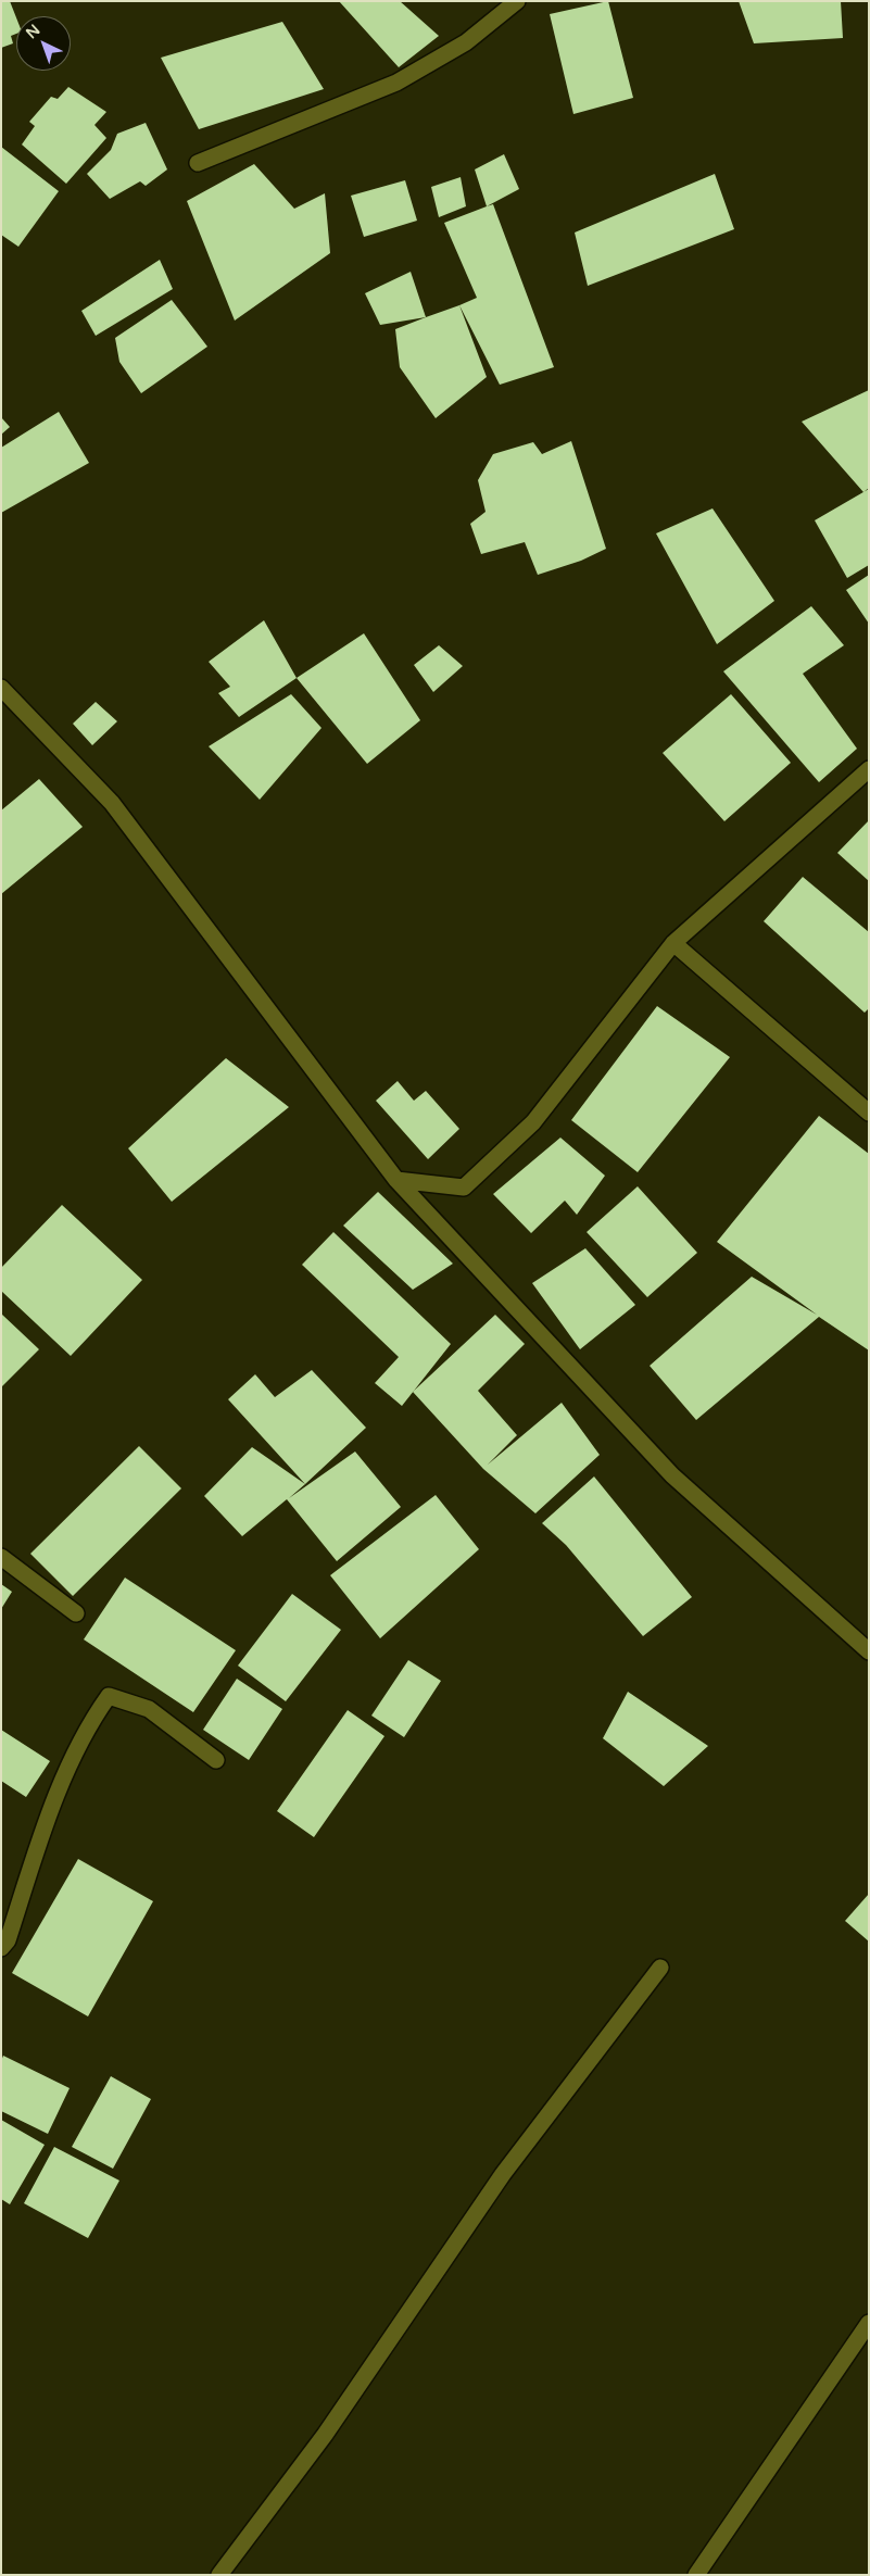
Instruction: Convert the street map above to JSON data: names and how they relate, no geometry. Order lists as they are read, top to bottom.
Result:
{
  "north": "top left"
}
